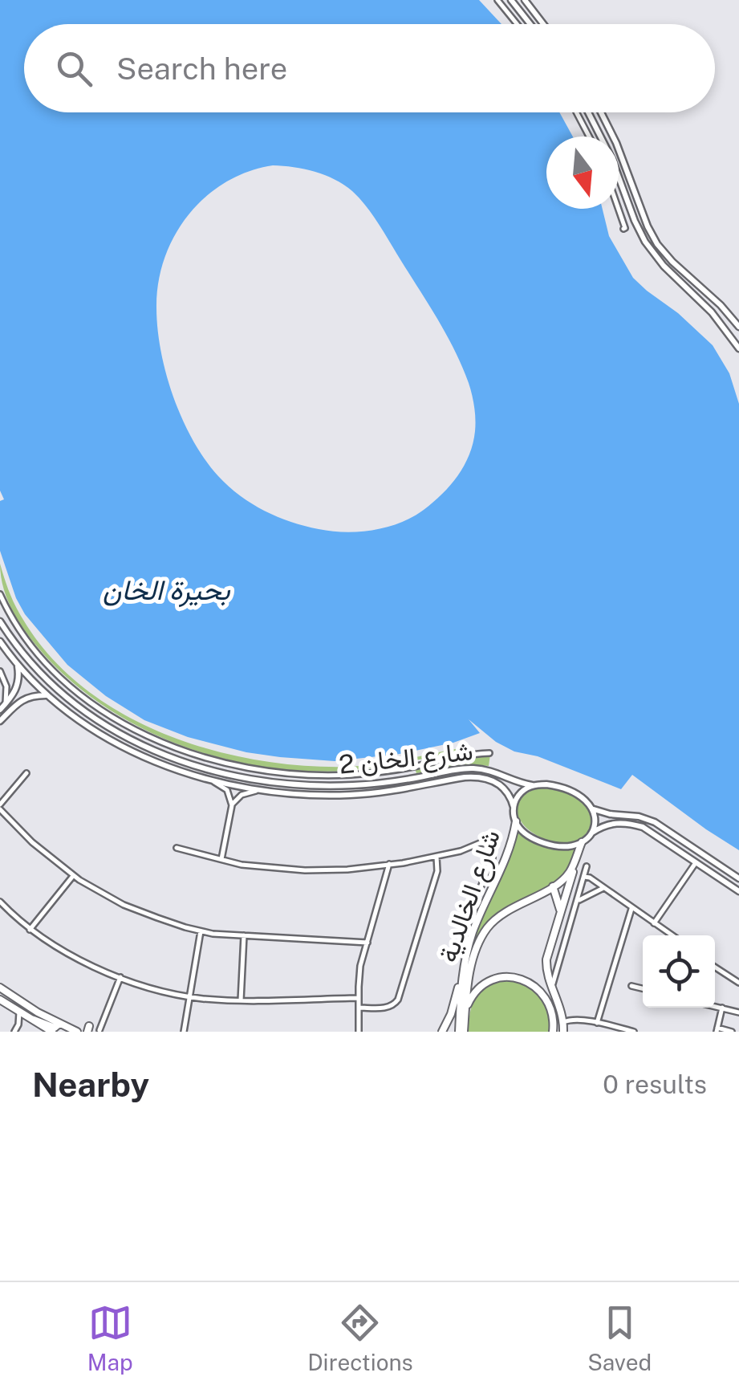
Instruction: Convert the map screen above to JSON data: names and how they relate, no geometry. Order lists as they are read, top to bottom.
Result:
{
  "streets": {
    "main road": ["شارع الخان 2", "شارع الخالدية"]
  },
  "crossings": [
    ["شارع الخان 2", "شارع الخالدية"]
  ],
  "water": ["بحيرة الخان"],
  "north": "bottom",
  "page": {
    "search": "Search here",
    "heading": ["Nearby", "0 results"],
    "nav": ["Map", "Directions", "Saved"]
  }
}
